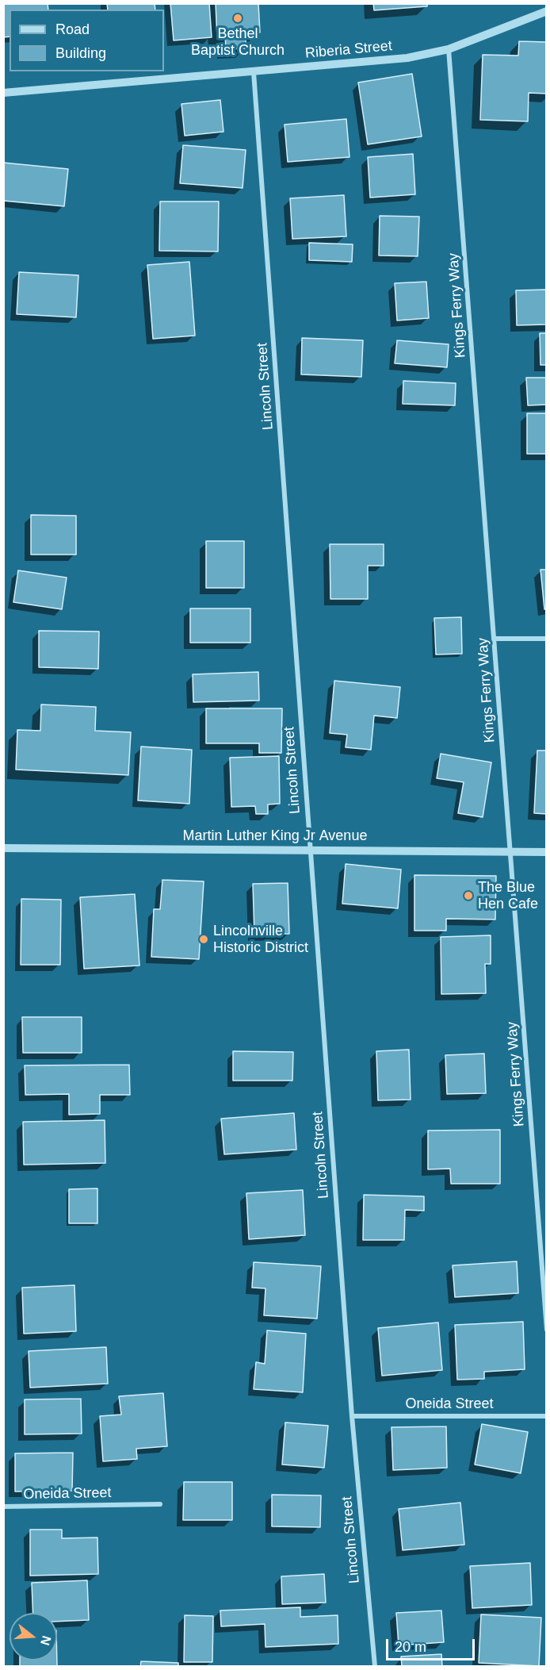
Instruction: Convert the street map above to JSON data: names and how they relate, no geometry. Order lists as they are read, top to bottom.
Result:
{
  "streets": {
    "street": [
      "Riberia Street",
      "Kings Ferry Way",
      "Lincoln Street",
      "Martin Luther King Jr Avenue",
      "Oneida Street"
    ]
  },
  "crossings": [
    ["Riberia Street", "Kings Ferry Way"],
    ["Riberia Street", "Lincoln Street"],
    ["Kings Ferry Way", "Martin Luther King Jr Avenue"],
    ["Lincoln Street", "Martin Luther King Jr Avenue"],
    ["Lincoln Street", "Oneida Street"]
  ],
  "places": ["Bethel Baptist Church", "The Blue Hen Cafe", "Lincolnville Historic District"],
  "legend": ["Road", "Building"],
  "scale_bar": "20 m",
  "north": "right"
}
